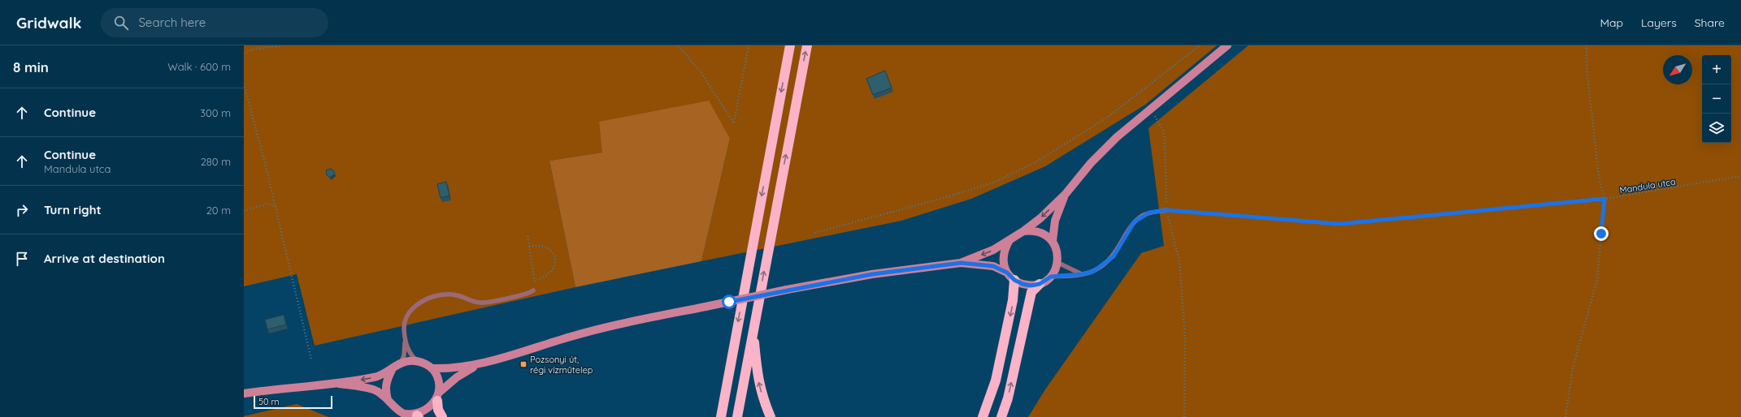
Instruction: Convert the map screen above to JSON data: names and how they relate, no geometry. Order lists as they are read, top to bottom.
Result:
{
  "streets": {
    "path": ["Mandula utca"]
  },
  "places": {
    "transit": ["Pozsonyi út, régi vízműtelep"]
  },
  "scale_bar": "50 m",
  "north": "bottom left",
  "page": {
    "header": "Gridwalk",
    "search": "Search here",
    "nav": ["Map", "Layers", "Share"],
    "heading": ["8 min", "Walk · 600 m"],
    "map_buttons": ["+", "−"],
    "list": [
      ["Continue", "300 m"],
      ["Continue", "Mandula utca", "280 m"],
      ["Turn right", "20 m"],
      "Arrive at destination"
    ],
    "scale": "50 m"
  }
}
